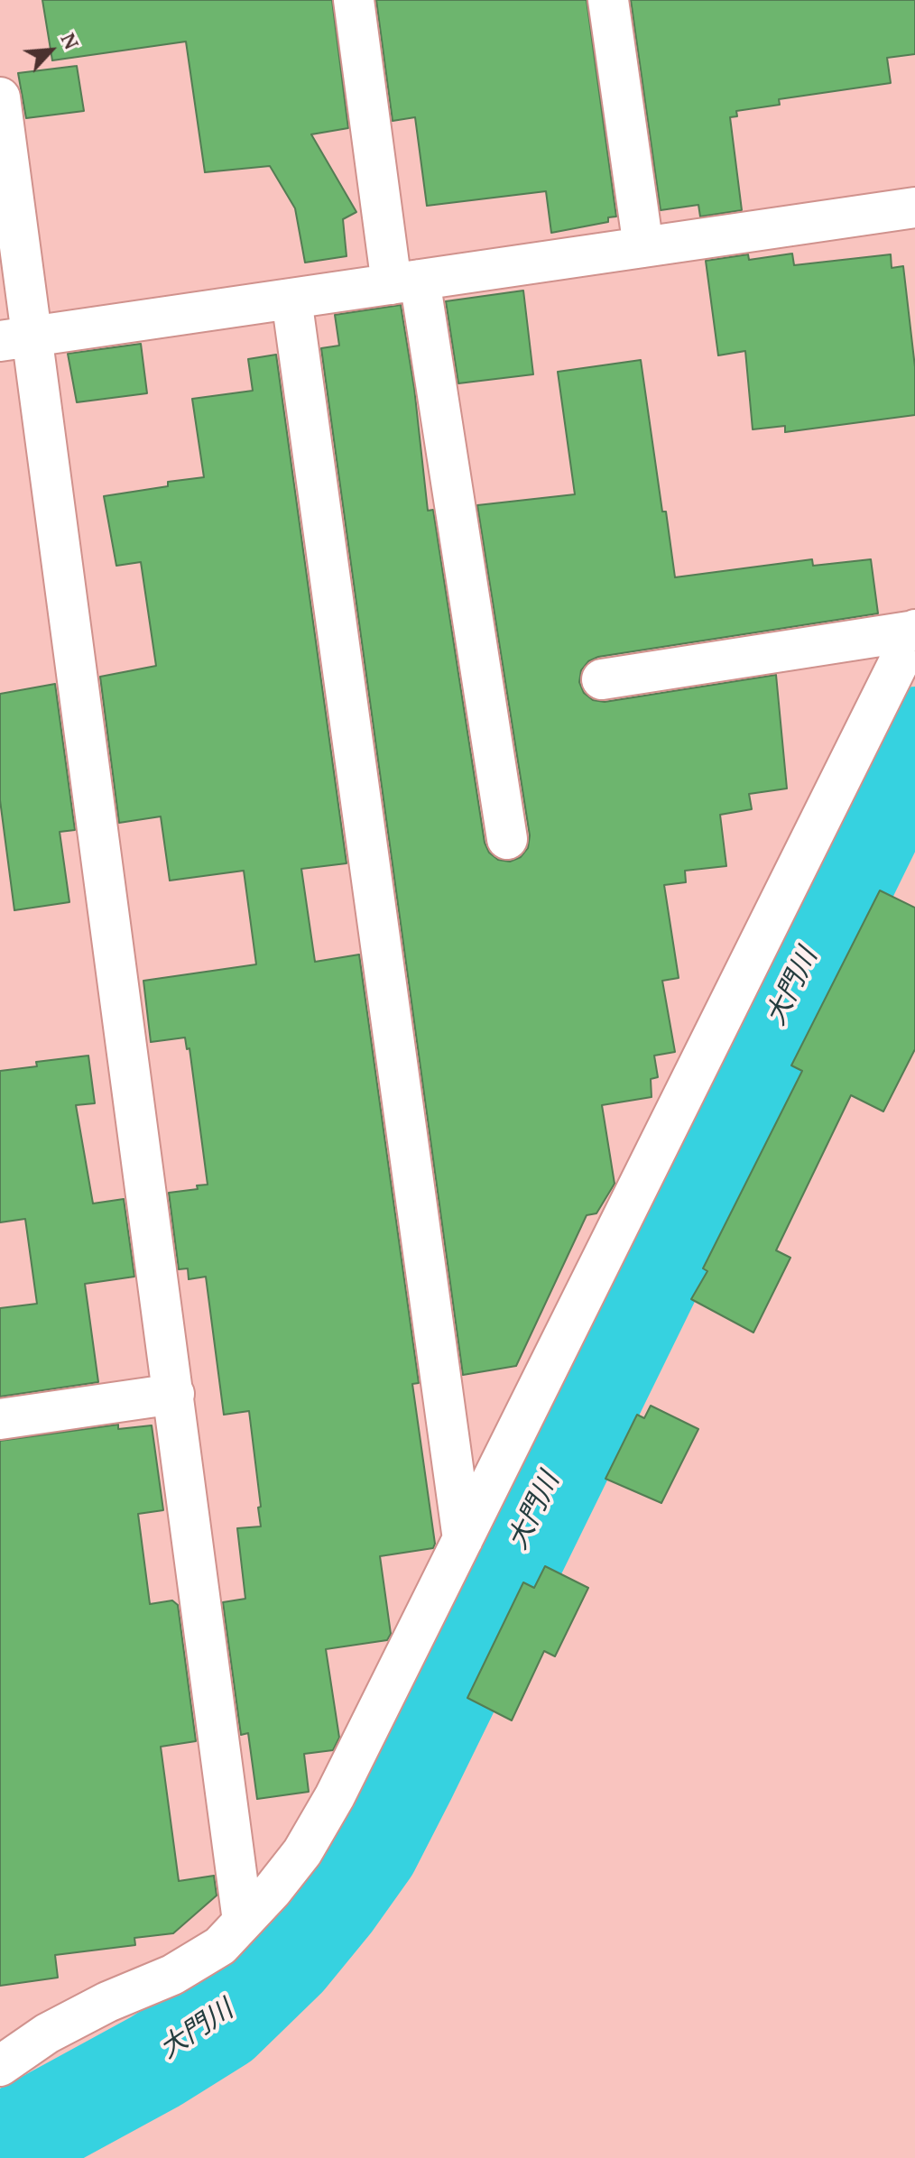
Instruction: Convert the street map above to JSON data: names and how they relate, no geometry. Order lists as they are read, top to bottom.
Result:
{
  "water": ["大門川"],
  "north": "top right"
}
